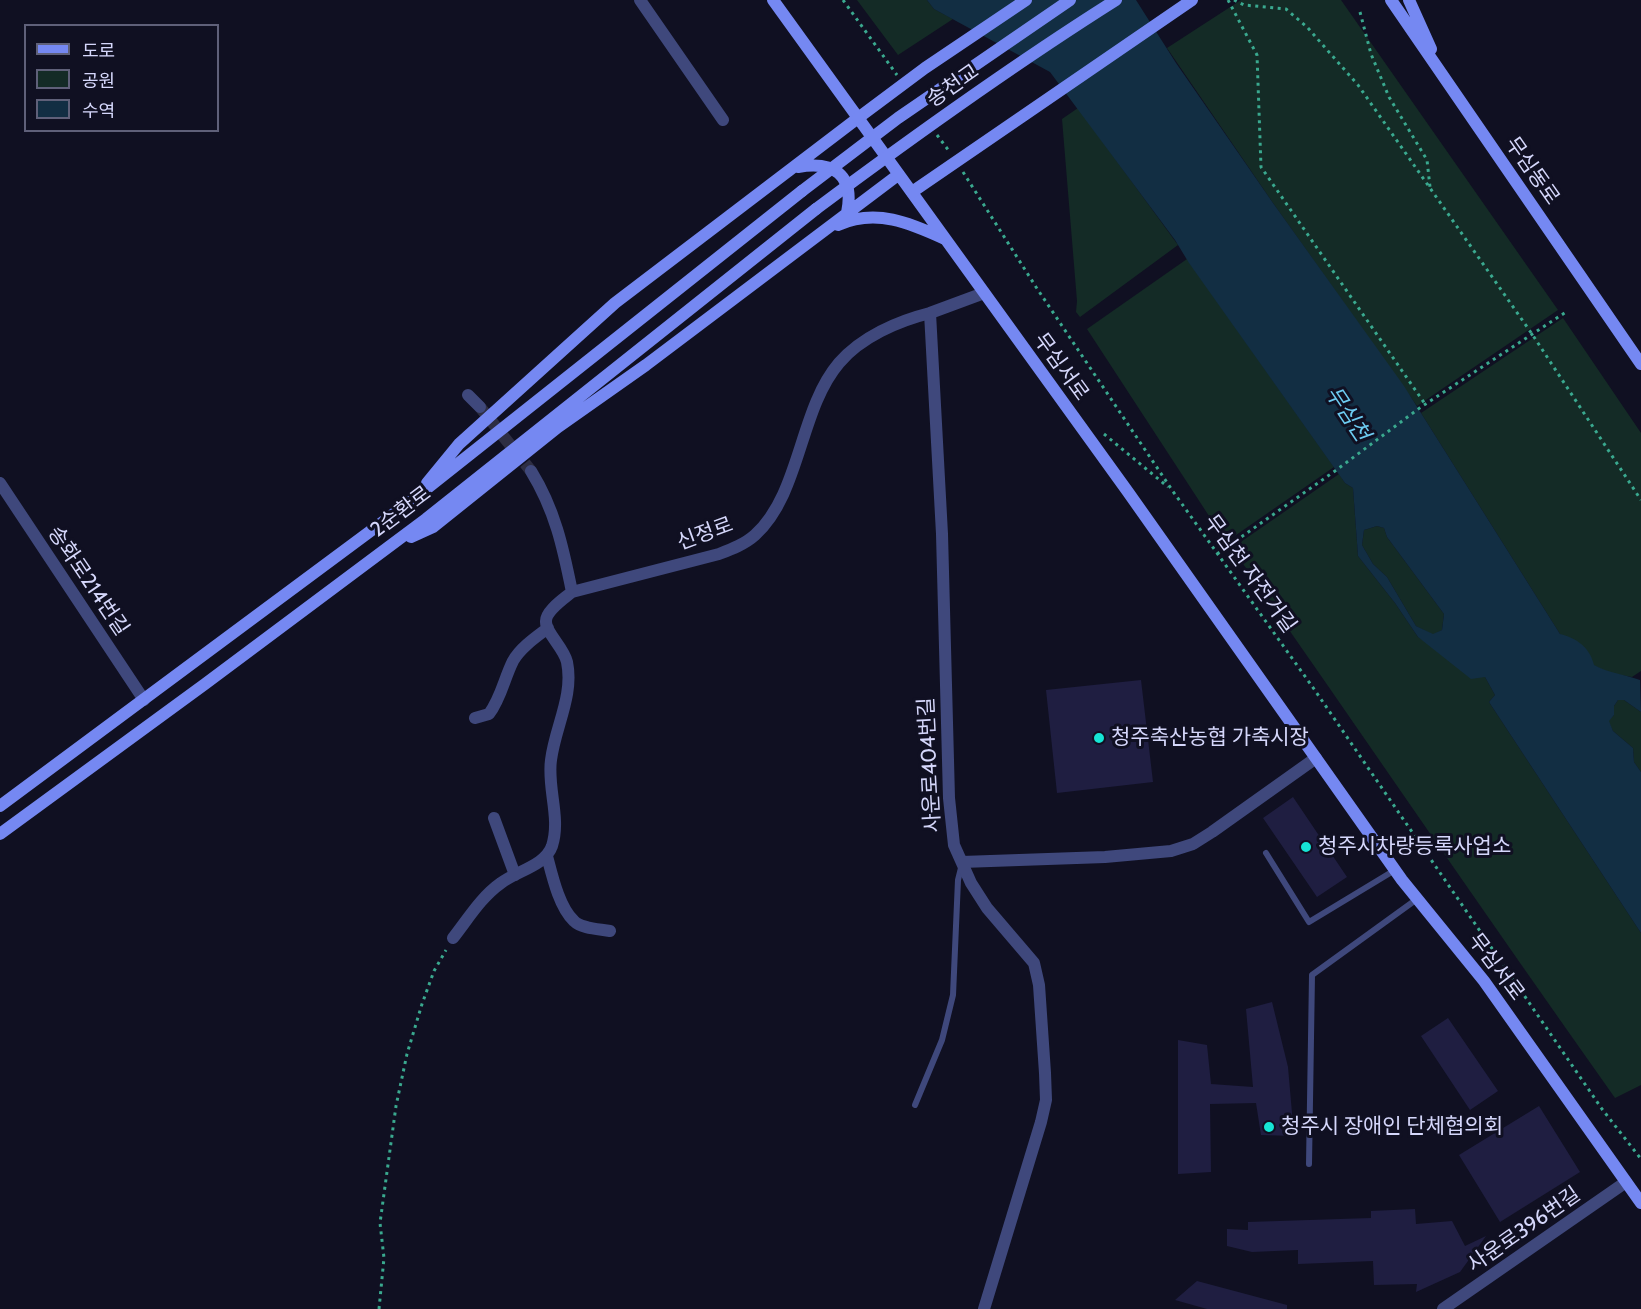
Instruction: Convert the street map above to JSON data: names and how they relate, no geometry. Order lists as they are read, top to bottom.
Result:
{
  "streets": {
    "street": [
      "송천교",
      "무심동로",
      "무심서로",
      "2순환로",
      "신정로",
      "송화로214번길",
      "사운로404번길",
      "사운로396번길"
    ],
    "path": ["무심천 자전거길"]
  },
  "crossings": [
    ["송천교", "2순환로"],
    ["무심서로", "사운로396번길"],
    ["2순환로", "송화로214번길"],
    ["신정로", "사운로404번길"]
  ],
  "water": ["무심천"],
  "places": ["청주축산농협 가축시장", "청주시차량등록사업소", "청주시 장애인 단체협의회"],
  "legend": ["도로", "공원", "수역"]
}
